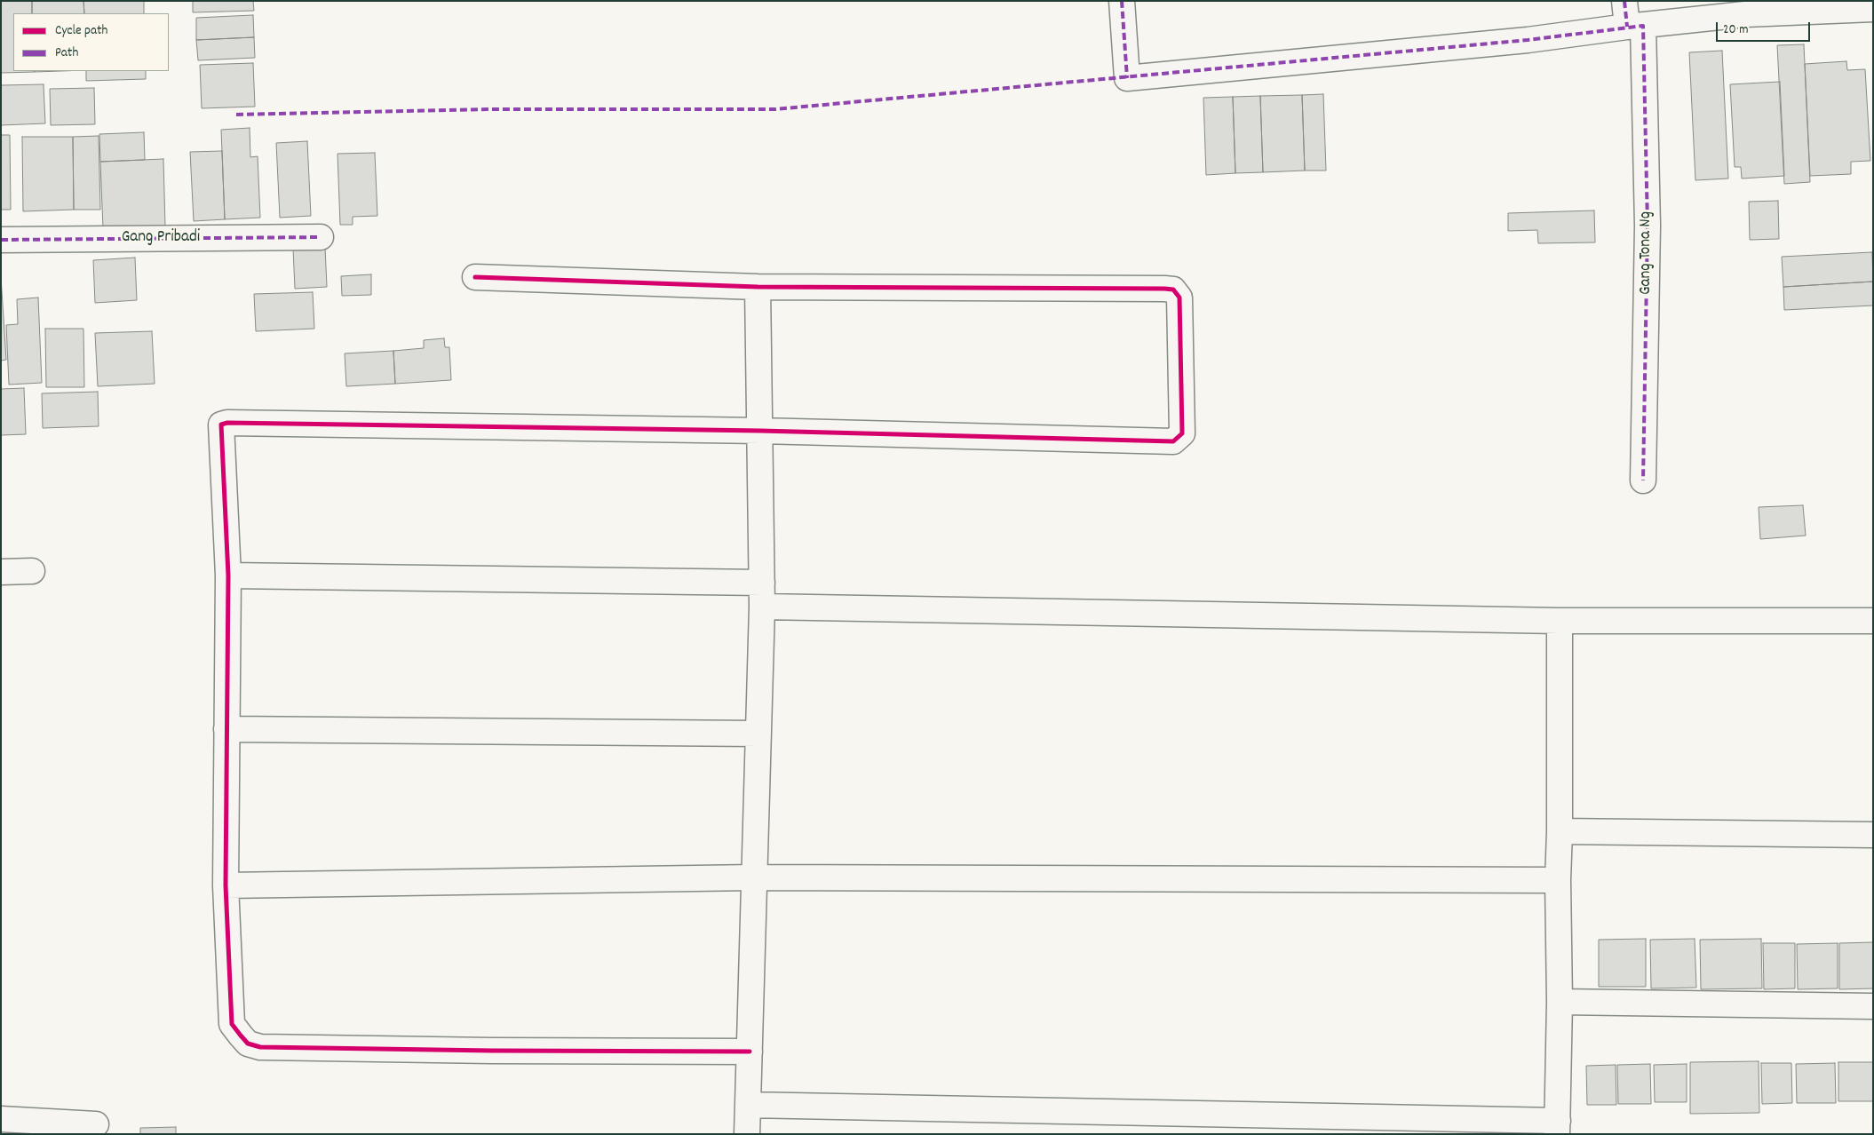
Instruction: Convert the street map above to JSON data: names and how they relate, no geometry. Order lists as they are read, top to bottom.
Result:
{
  "streets": {
    "street": ["Gang Pribadi", "Gang Tona Ng"]
  },
  "legend": ["Cycle path", "Path"],
  "scale_bar": "20 m"
}
